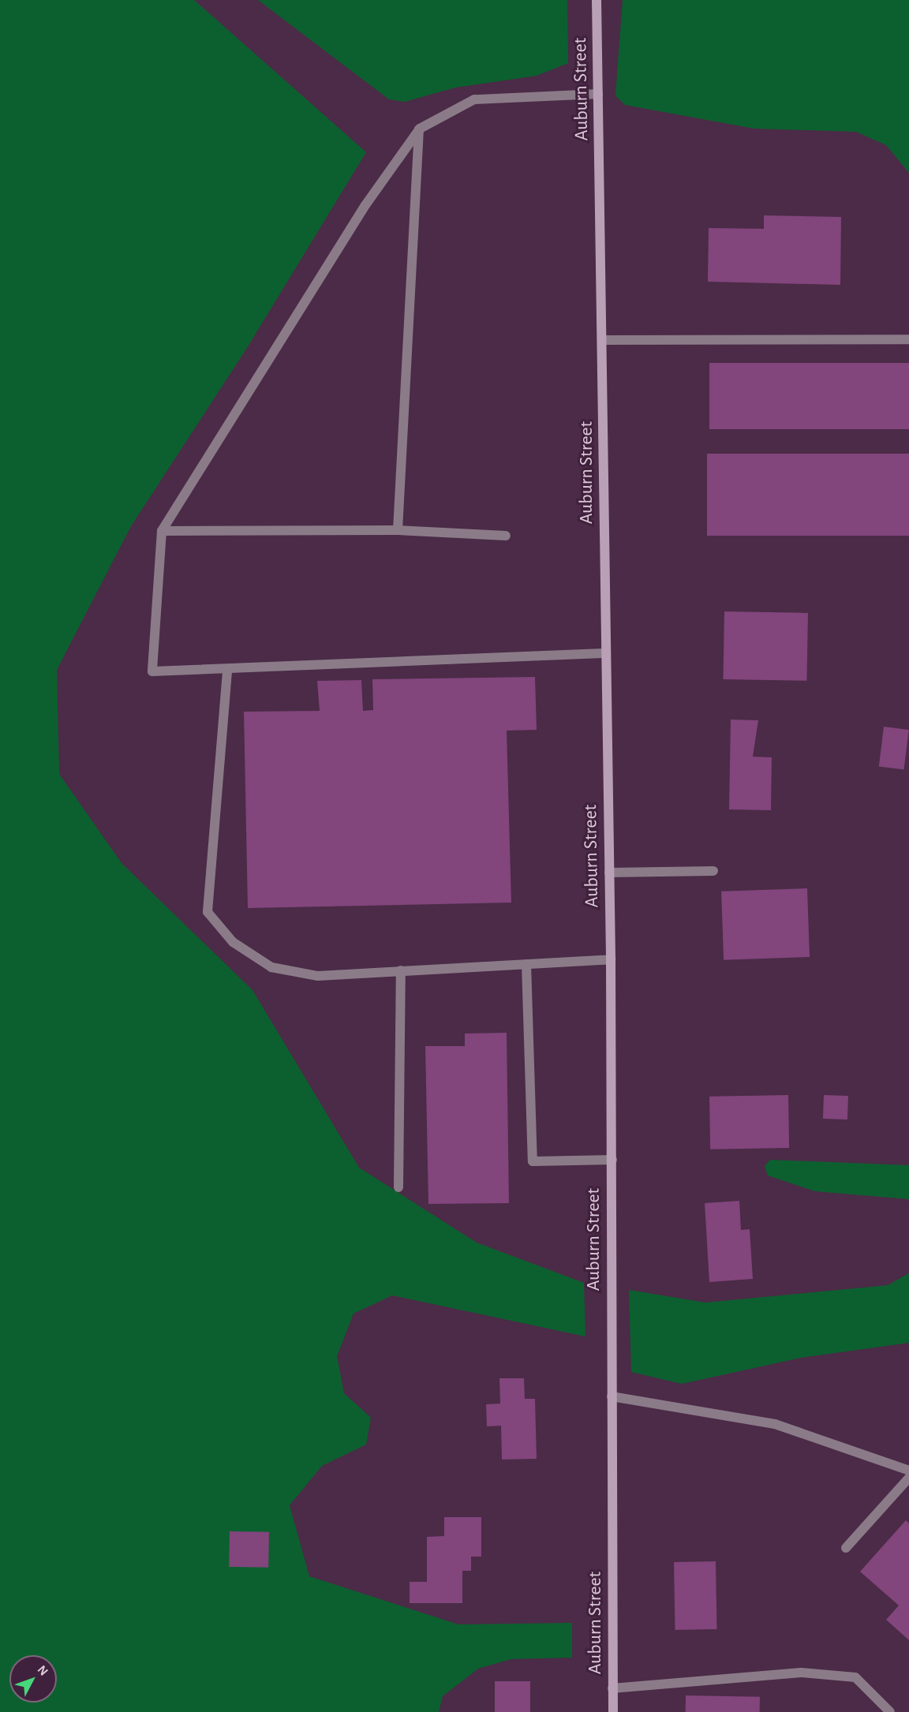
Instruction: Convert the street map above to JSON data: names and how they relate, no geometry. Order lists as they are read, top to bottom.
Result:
{
  "streets": {
    "main road": ["Auburn Street"]
  },
  "north": "top right"
}
